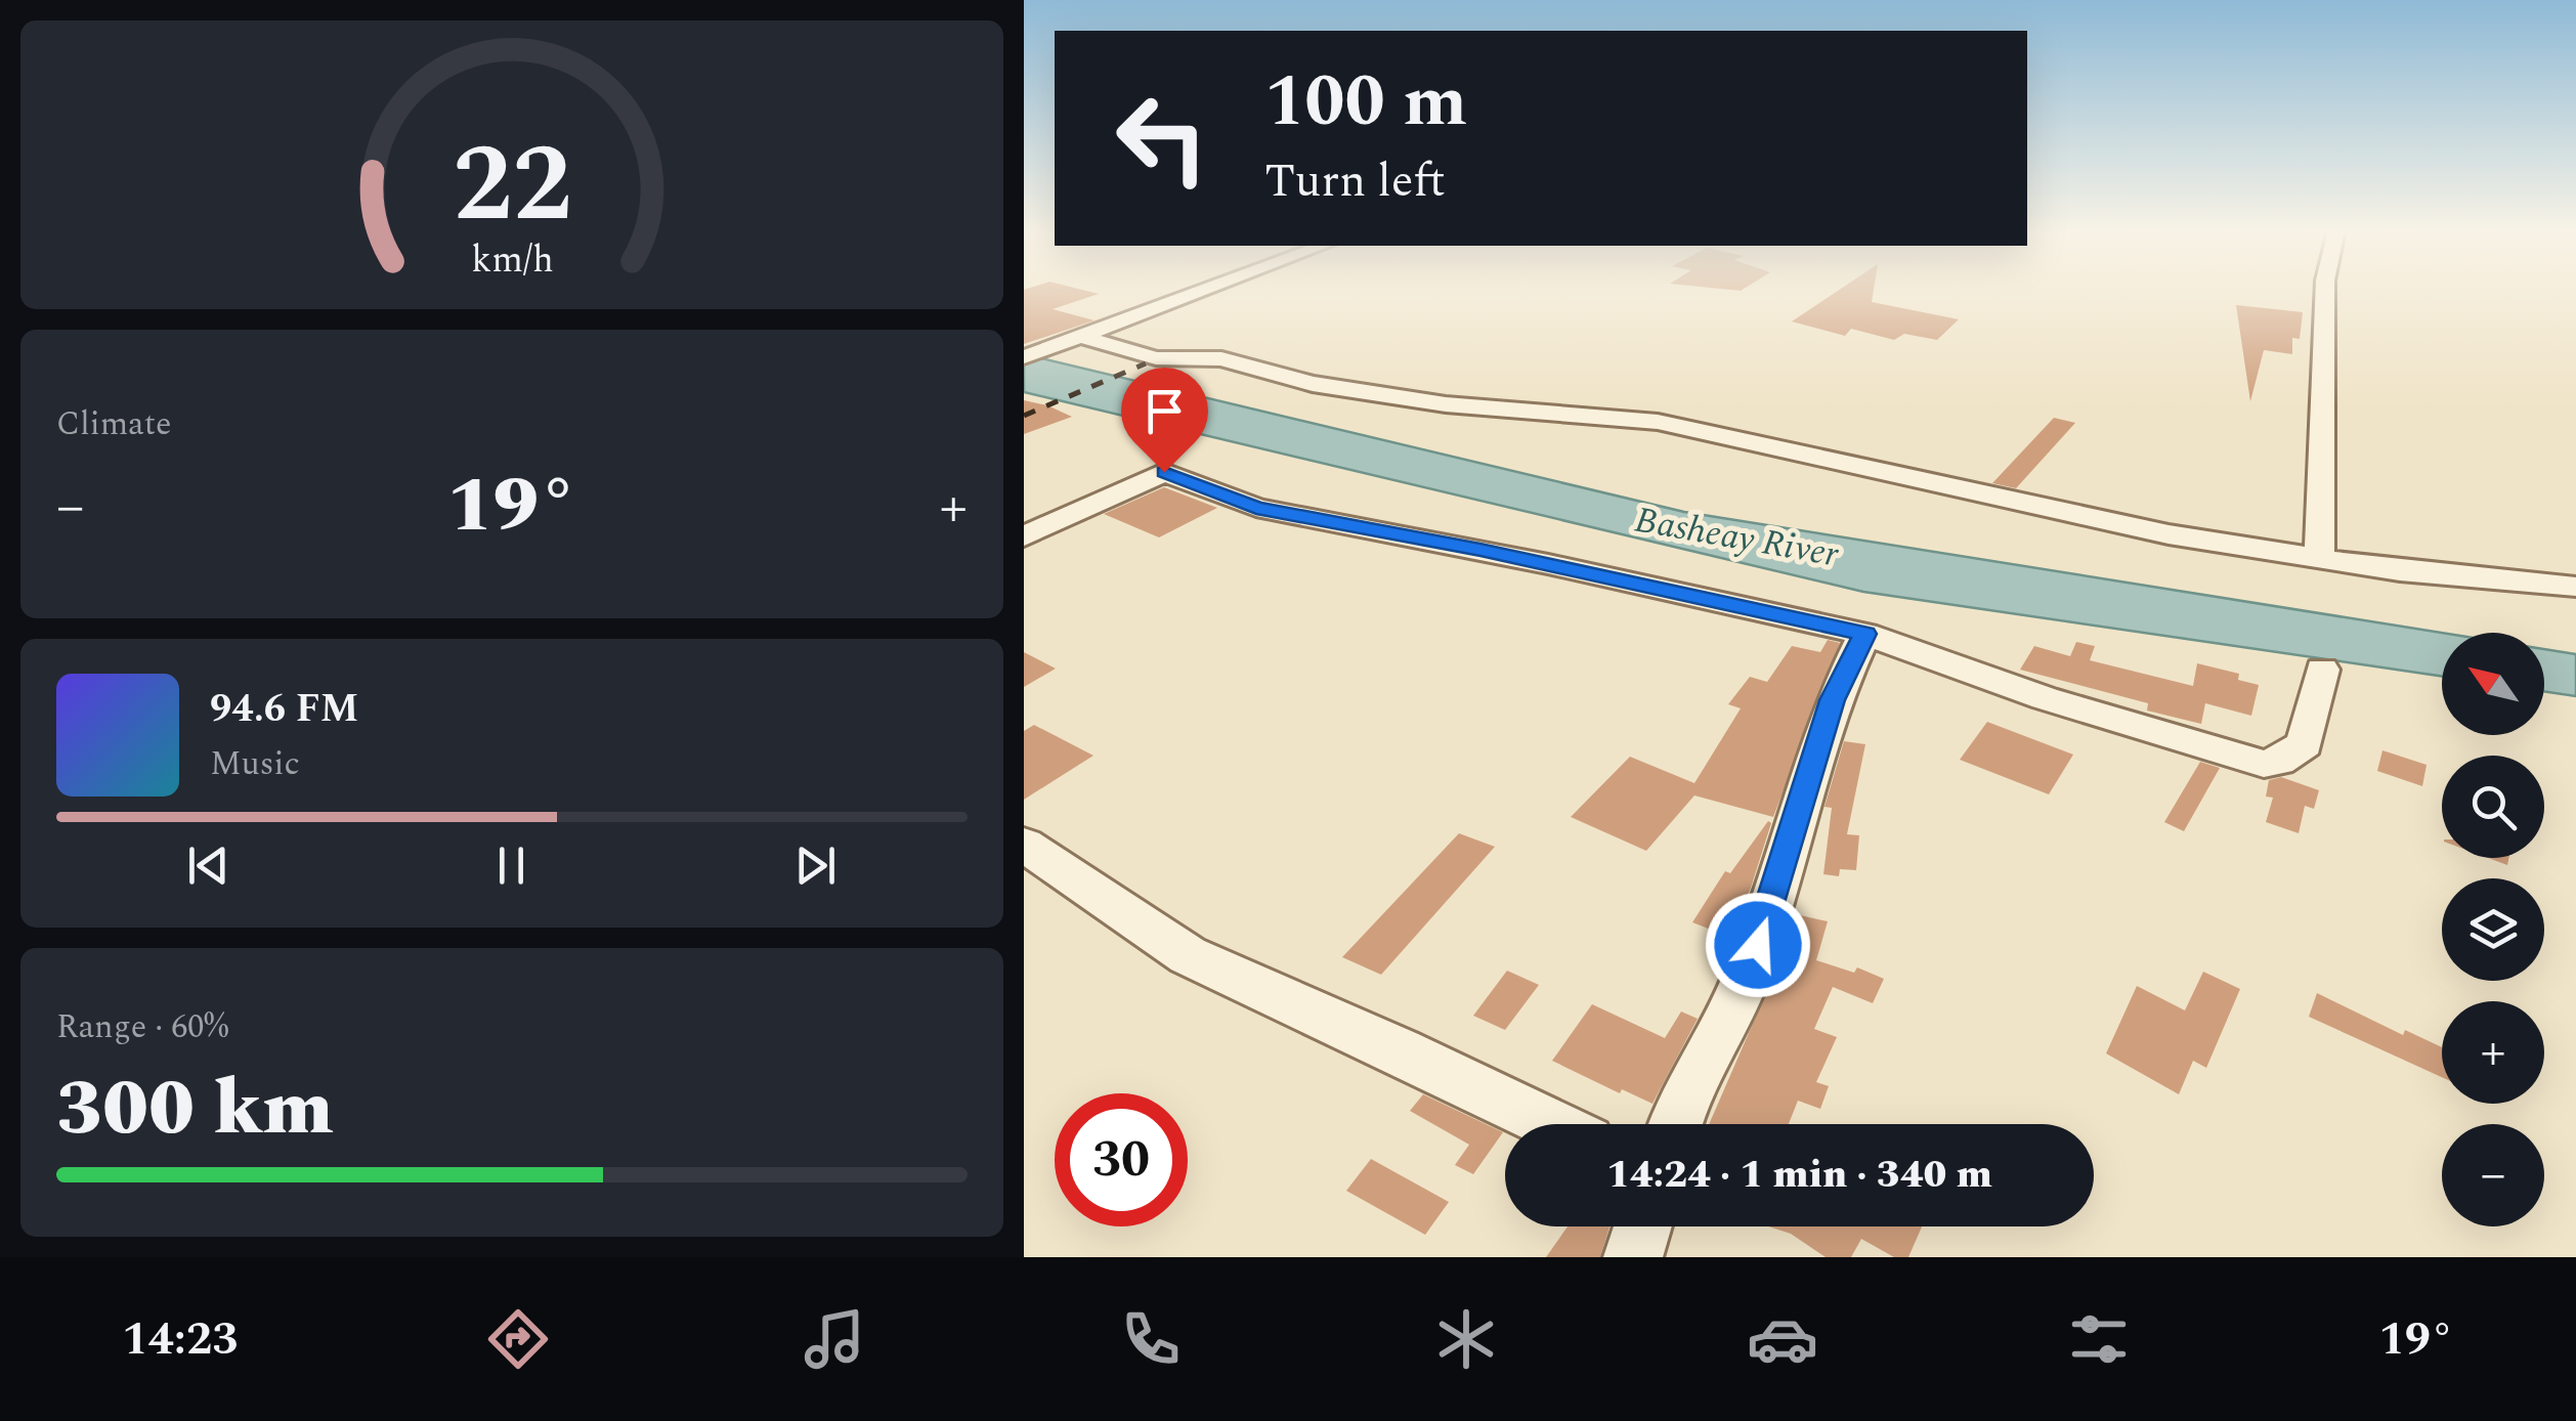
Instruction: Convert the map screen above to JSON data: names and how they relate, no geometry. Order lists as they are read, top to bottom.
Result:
{
  "water": ["Basheay River"],
  "north": "top left",
  "page": {
    "turn": ["100 m", "Turn left"],
    "tile": [
      "Climate",
      ["Range · 60%", "300 km"]
    ],
    "heat": ["−", "19°", "+"],
    "map_buttons": ["+", "−"],
    "song": ["94.6 FM", "Music"],
    "limit": "30",
    "trip": "14:24 · 1 min · 340 m",
    "tabs": ["14:23", "19°"],
    "gauge": ["22", "km/h"]
  }
}
